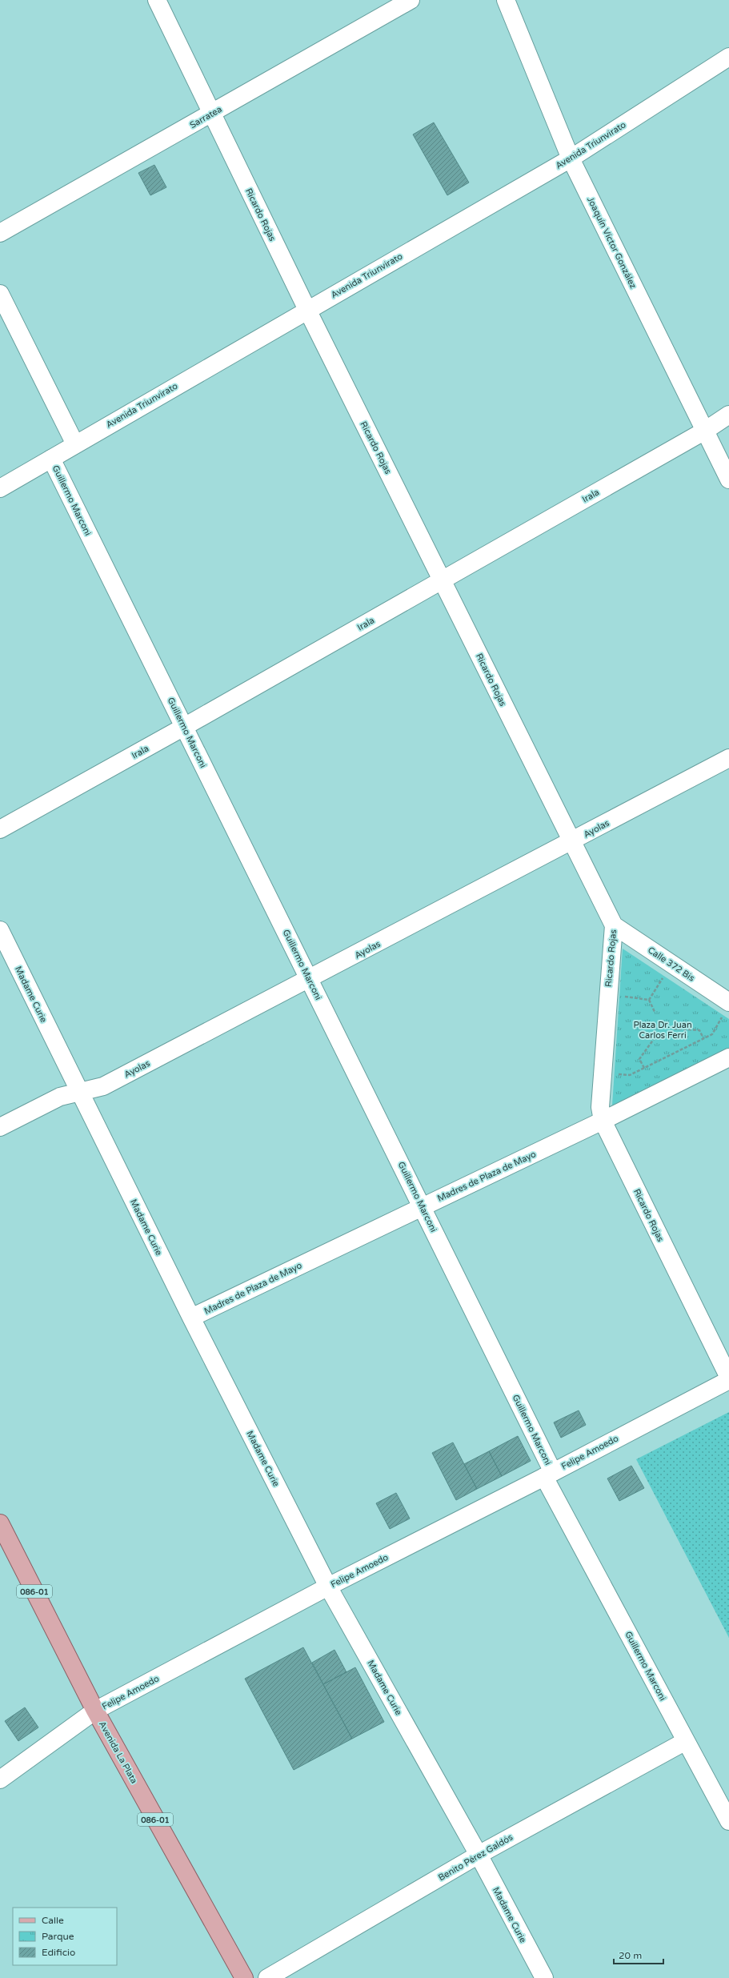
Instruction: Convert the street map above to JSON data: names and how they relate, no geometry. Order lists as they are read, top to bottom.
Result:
{
  "streets": {
    "main road": ["086-01", "Avenida La Plata"],
    "street": [
      "Sarratea",
      "Avenida Triunvirato",
      "Ricardo Rojas",
      "Joaquín Víctor González",
      "Irala",
      "Guillermo Marconi",
      "Ayolas",
      "Calle 372 Bis",
      "Madame Curie",
      "Madres de Plaza de Mayo",
      "Felipe Amoedo",
      "Benito Pérez Galdós"
    ]
  },
  "crossings": [
    ["Sarratea", "Ricardo Rojas"],
    ["Avenida Triunvirato", "Ricardo Rojas"],
    ["Avenida Triunvirato", "Joaquín Víctor González"],
    ["Avenida Triunvirato", "Guillermo Marconi"],
    ["Ricardo Rojas", "Irala"],
    ["Ricardo Rojas", "Ayolas"],
    ["Ricardo Rojas", "Calle 372 Bis"],
    ["Ricardo Rojas", "Madres de Plaza de Mayo"],
    ["Ricardo Rojas", "Felipe Amoedo"],
    ["Joaquín Víctor González", "Irala"],
    ["Irala", "Guillermo Marconi"],
    ["Guillermo Marconi", "Ayolas"],
    ["Guillermo Marconi", "Madres de Plaza de Mayo"],
    ["Guillermo Marconi", "Felipe Amoedo"],
    ["Guillermo Marconi", "Benito Pérez Galdós"],
    ["Ayolas", "Madame Curie"],
    ["Madame Curie", "Madres de Plaza de Mayo"],
    ["Madame Curie", "Felipe Amoedo"],
    ["Madame Curie", "Benito Pérez Galdós"],
    ["Felipe Amoedo", "Avenida La Plata"]
  ],
  "parks": ["Plaza Dr. Juan Carlos Ferri"],
  "legend": ["Calle", "Parque", "Edificio"],
  "scale_bar": "20 m"
}
